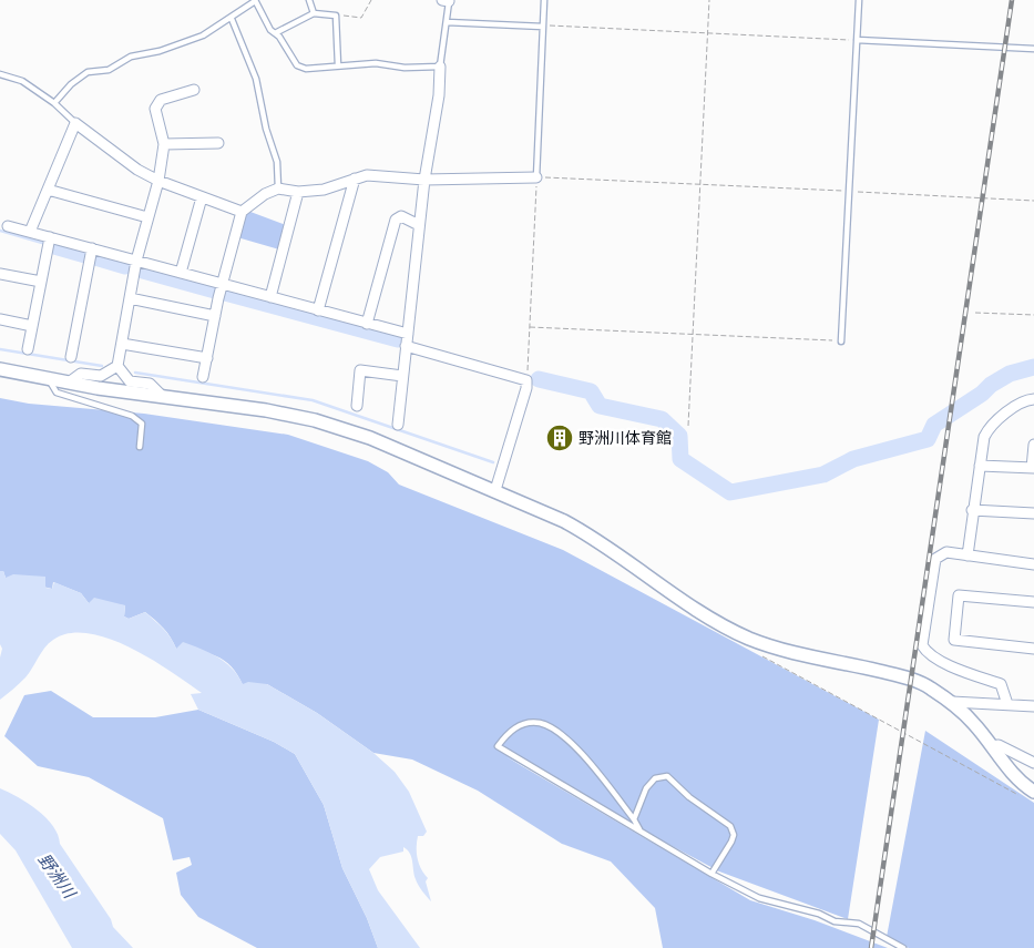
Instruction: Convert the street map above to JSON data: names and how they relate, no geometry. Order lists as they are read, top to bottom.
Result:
{
  "water": ["野洲川"],
  "places": {
    "building": ["野洲川体育館"]
  }
}
